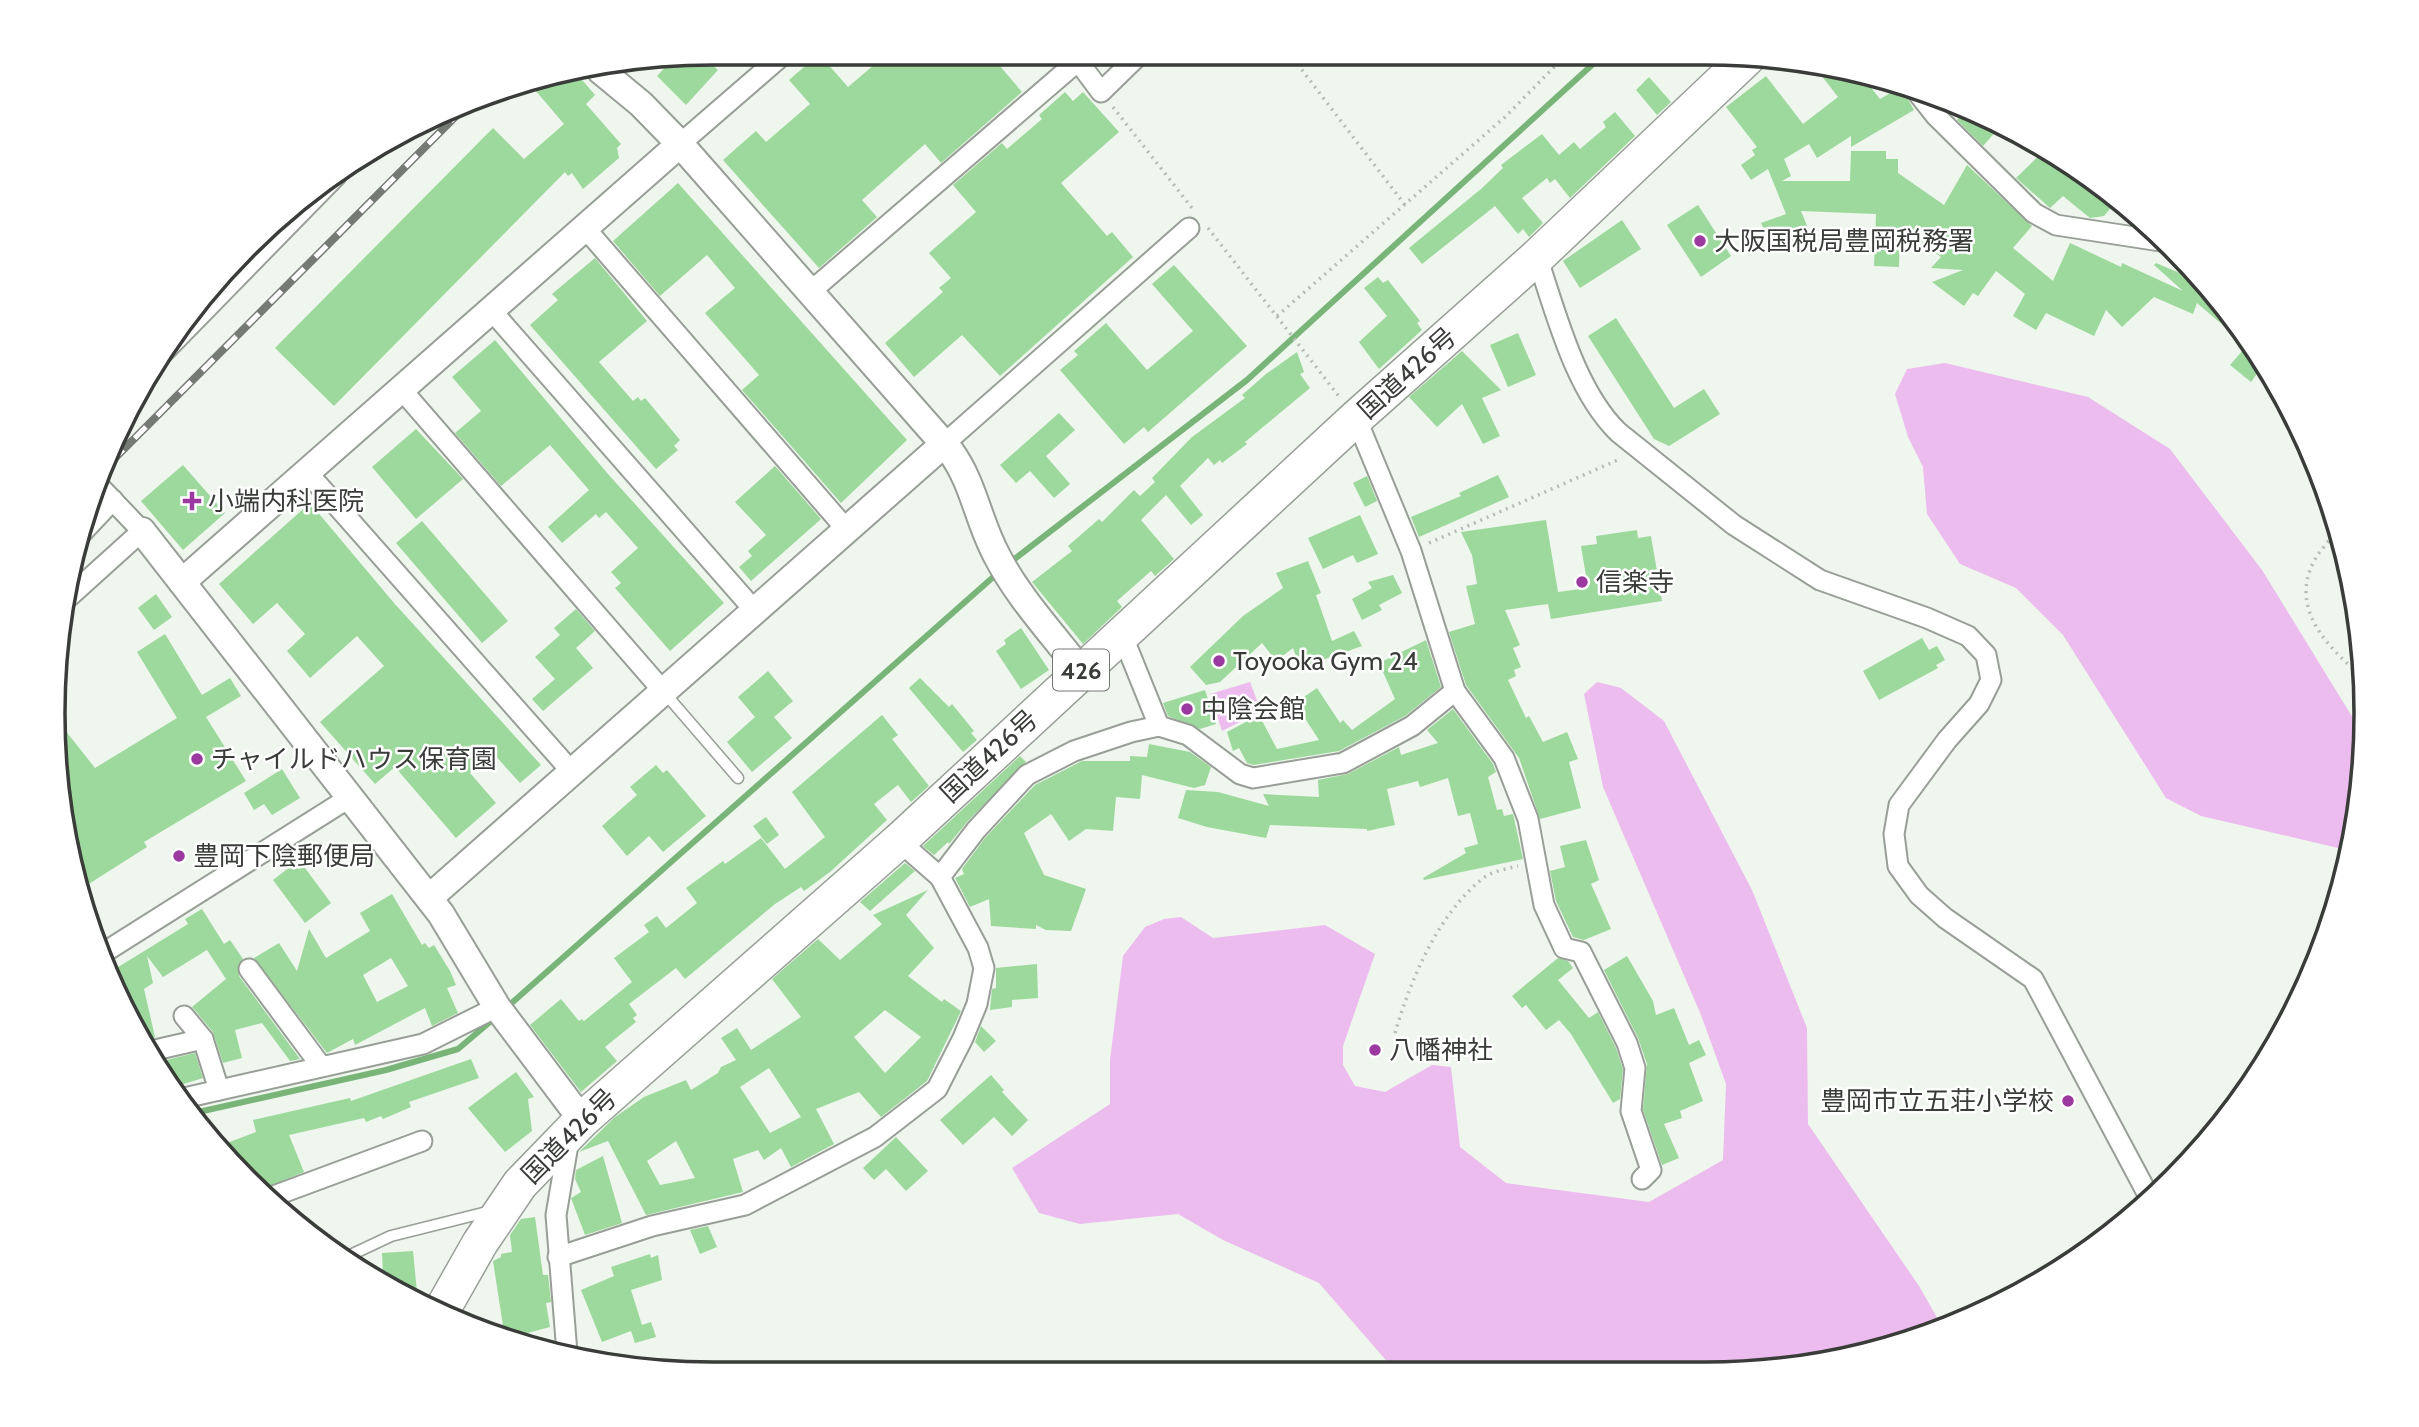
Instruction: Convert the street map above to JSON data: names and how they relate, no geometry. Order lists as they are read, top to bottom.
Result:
{
  "streets": {
    "highway": ["国道426号", "426"]
  },
  "places": {
    "other": [
      "大阪国税局豊岡税務署",
      "信楽寺",
      "Toyooka Gym 24",
      "中陰会館",
      "チャイルドハウス保育園",
      "豊岡下陰郵便局",
      "八幡神社",
      "豊岡市立五荘小学校"
    ],
    "health": ["小端内科医院"]
  }
}
